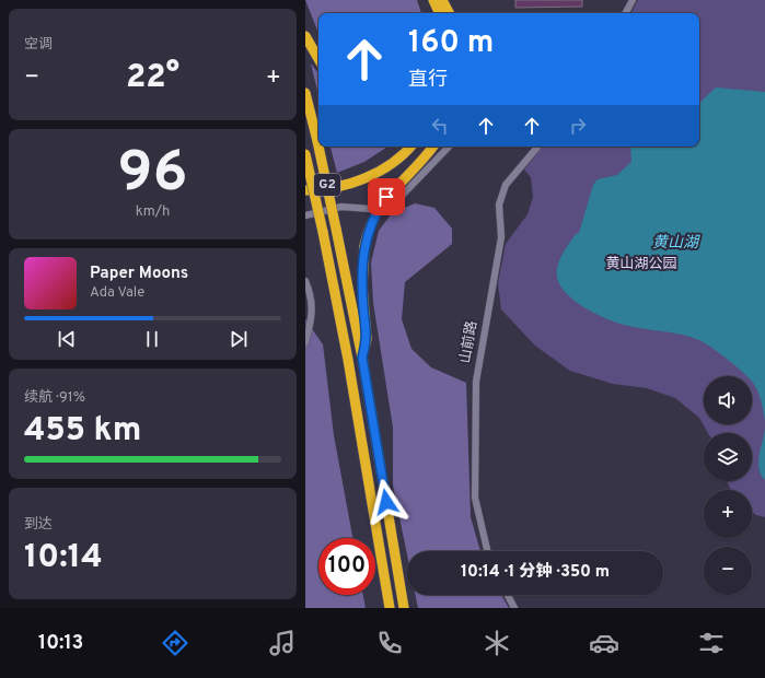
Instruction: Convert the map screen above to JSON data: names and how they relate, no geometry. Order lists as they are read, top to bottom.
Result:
{
  "streets": {
    "highway": ["G2"],
    "street": ["山前路"]
  },
  "water": ["黄山湖"],
  "parks": ["黄山湖公园"],
  "page": {
    "tile": [
      "空调",
      ["96", "km/h"],
      ["续航 · 91%", "455 km"],
      ["到达", "10:14"]
    ],
    "turn": ["160 m", "直行"],
    "heat": ["−", "22°", "+"],
    "song": ["Paper Moons", "Ada Vale"],
    "map_buttons": ["+", "−"],
    "limit": "100",
    "trip": "10:14 · 1 分钟 · 350 m",
    "tabs": "10:13"
  }
}
